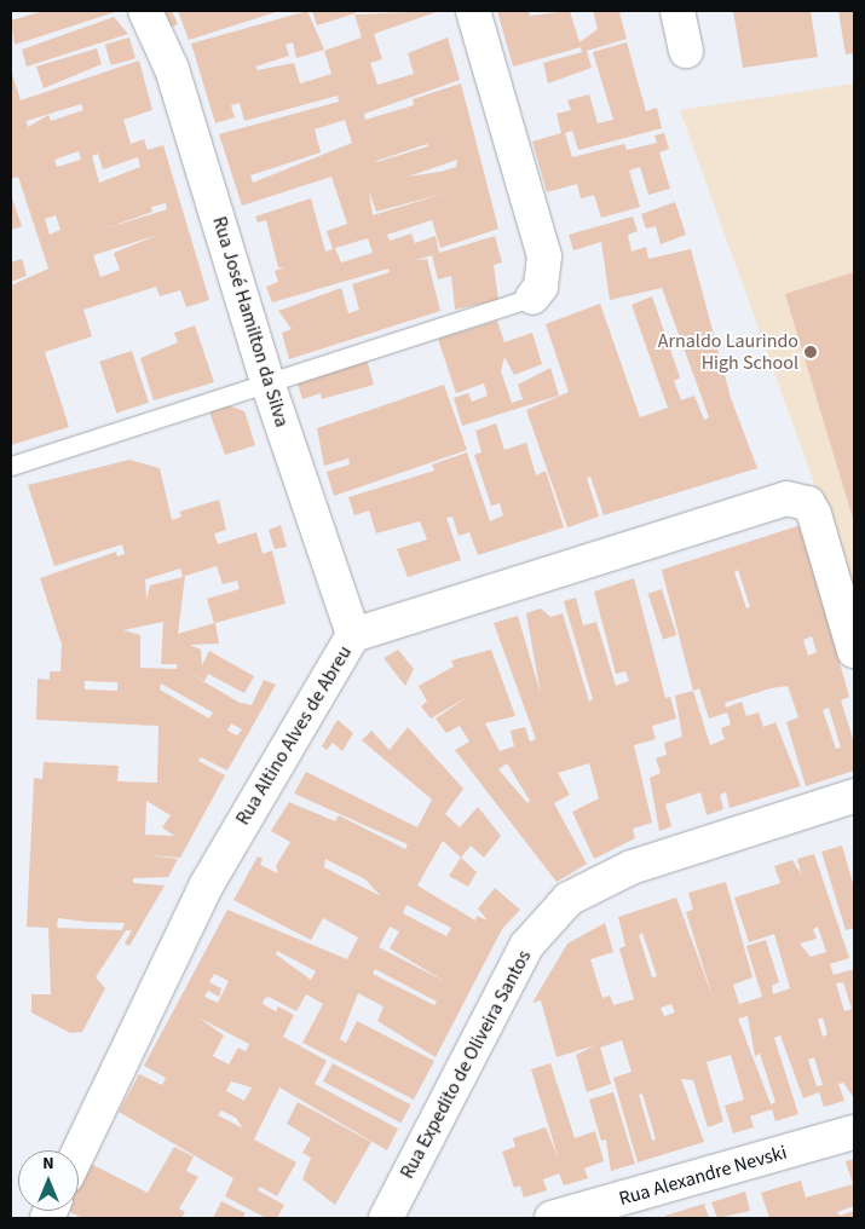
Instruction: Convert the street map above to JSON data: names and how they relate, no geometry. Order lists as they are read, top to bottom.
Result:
{
  "streets": {
    "street": [
      "Rua José Hamilton da Silva",
      "Rua Altino Alves de Abreu",
      "Rua Expedito de Oliveira Santos",
      "Rua Alexandre Nevski"
    ]
  },
  "crossings": [
    ["Rua José Hamilton da Silva", "Rua Altino Alves de Abreu"]
  ],
  "places": ["Arnaldo Laurindo High School"],
  "north": "top"
}
